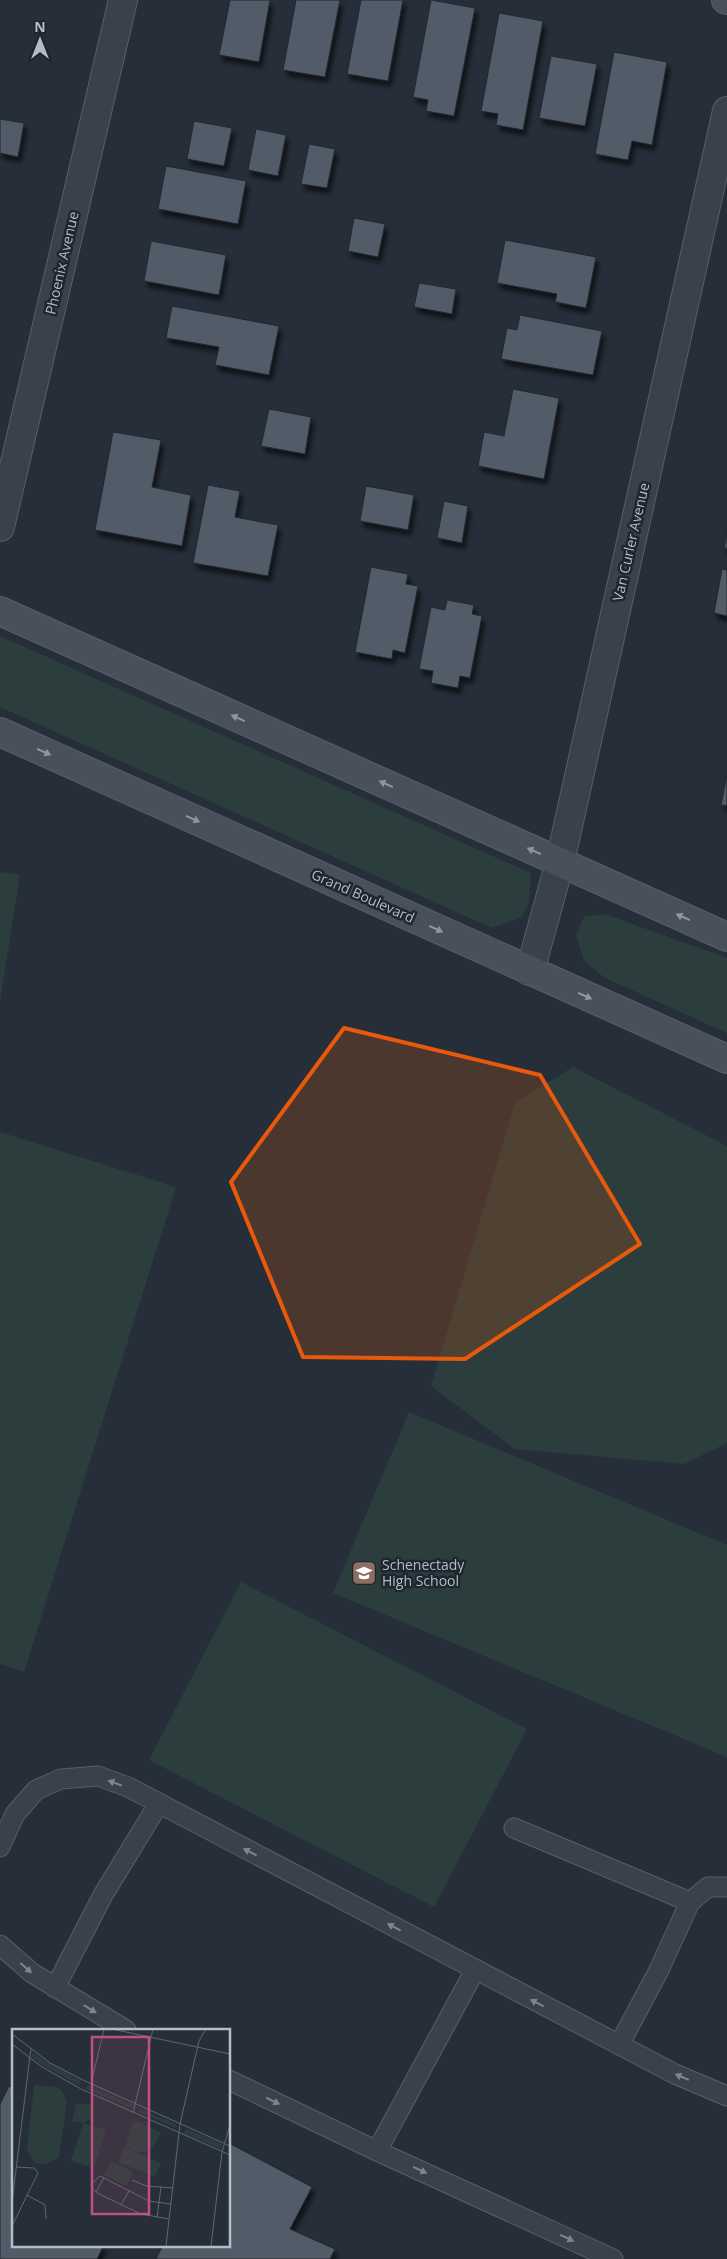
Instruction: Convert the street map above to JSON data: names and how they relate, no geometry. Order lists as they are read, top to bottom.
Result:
{
  "streets": {
    "street": ["Phoenix Avenue", "Van Curler Avenue", "Grand Boulevard"]
  },
  "crossings": [
    ["Van Curler Avenue", "Grand Boulevard"]
  ],
  "places": {
    "school or university": ["Schenectady High School"]
  },
  "north": "top"
}
